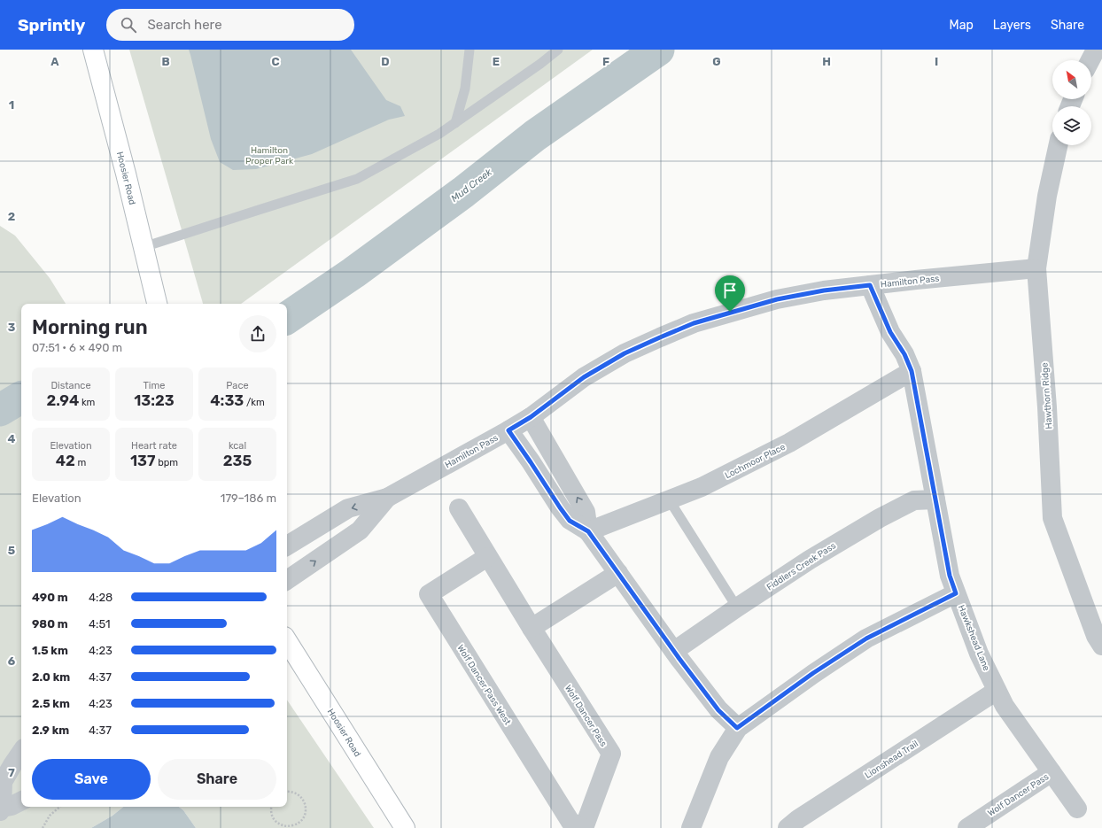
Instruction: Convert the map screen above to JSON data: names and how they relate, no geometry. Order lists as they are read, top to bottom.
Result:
{
  "streets": {
    "street": [
      "Hoosier Road",
      "Hamilton Pass",
      "Hawthorn Ridge",
      "Lochmoor Place",
      "Fiddlers Creek Pass",
      "Hawkshead Lane",
      "Wolf Dancer Pass West",
      "Wolf Dancer Pass",
      "Lionshead Trail"
    ]
  },
  "crossings": [
    ["Hamilton Pass", "Hawthorn Ridge"],
    ["Hamilton Pass", "Hawkshead Lane"],
    ["Lochmoor Place", "Hawkshead Lane"],
    ["Fiddlers Creek Pass", "Hawkshead Lane"],
    ["Hawkshead Lane", "Wolf Dancer Pass"],
    ["Hawkshead Lane", "Lionshead Trail"],
    ["Wolf Dancer Pass West", "Wolf Dancer Pass"]
  ],
  "water": ["Mud Creek"],
  "parks": ["Hamilton Proper Park"],
  "north": "top left",
  "page": {
    "header": "Sprintly",
    "search": "Search here",
    "nav": ["Map", "Layers", "Share"],
    "heading": ["Morning run", "07:51 · 6 × 490 m"],
    "stats": [
      ["Distance", "2.94 km"],
      ["Time", "13:23"],
      ["Pace", "4:33 /km"],
      ["Elevation", "42 m"],
      ["Heart rate", "137 bpm"],
      ["kcal", "235"]
    ],
    "chart": ["Elevation", "179–186 m"],
    "list": [
      {
        "name": "490 m",
        "note": "4:28"
      },
      {
        "name": "980 m",
        "note": "4:51"
      },
      {
        "name": "1.5 km",
        "note": "4:23"
      },
      {
        "name": "2.0 km",
        "note": "4:37"
      },
      {
        "name": "2.5 km",
        "note": "4:23"
      },
      {
        "name": "2.9 km",
        "note": "4:37"
      }
    ],
    "buttons": ["Save", "Share"]
  },
  "grid": {
    "columns": [
      "A",
      "B",
      "C",
      "D",
      "E",
      "F",
      "G",
      "H",
      "I"
    ],
    "rows": [
      "1",
      "2",
      "3",
      "4",
      "5",
      "6",
      "7"
    ]
  }
}
